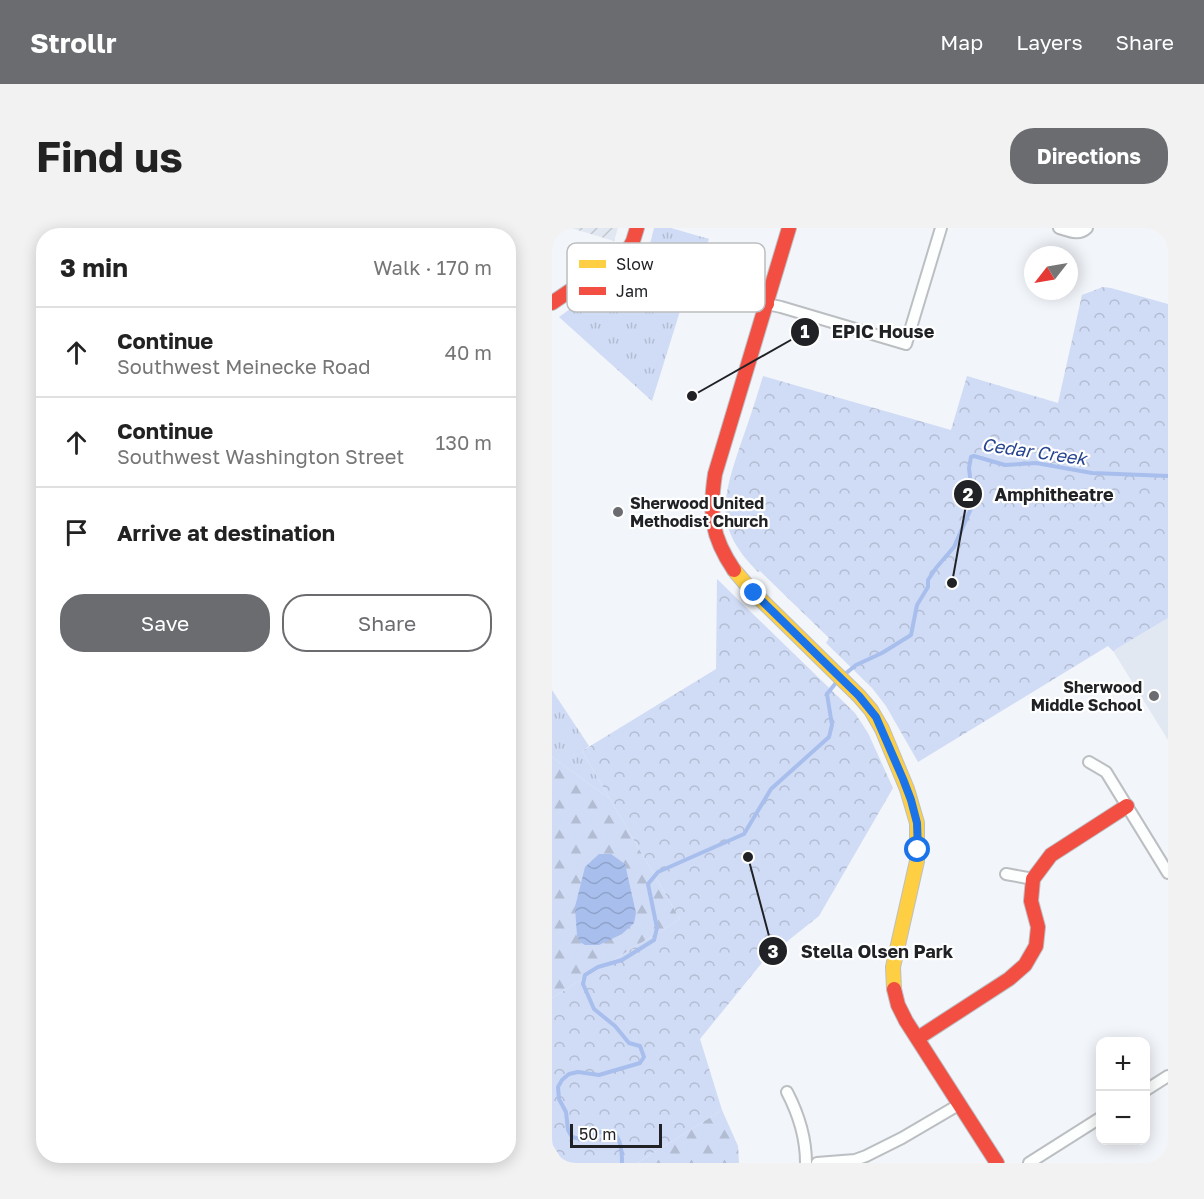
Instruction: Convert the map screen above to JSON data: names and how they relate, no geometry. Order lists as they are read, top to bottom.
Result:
{
  "water": ["Cedar Creek"],
  "places": [
    "EPIC House",
    "Sherwood United Methodist Church",
    "Amphitheatre",
    "Sherwood Middle School",
    "Stella Olsen Park"
  ],
  "legend": ["Slow", "Jam"],
  "scale_bar": "50 m",
  "north": "bottom left",
  "page": {
    "header": "Strollr",
    "nav": ["Map", "Layers", "Share"],
    "buttons": [
      "Directions",
      ["Save", "Share"]
    ],
    "title": "Find us",
    "heading": ["3 min", "Walk · 170 m"],
    "list": [
      ["Continue", "Southwest Meinecke Road", "40 m"],
      ["Continue", "Southwest Washington Street", "130 m"],
      "Arrive at destination"
    ],
    "map_buttons": ["+", "−"],
    "scale": "50 m"
  }
}
